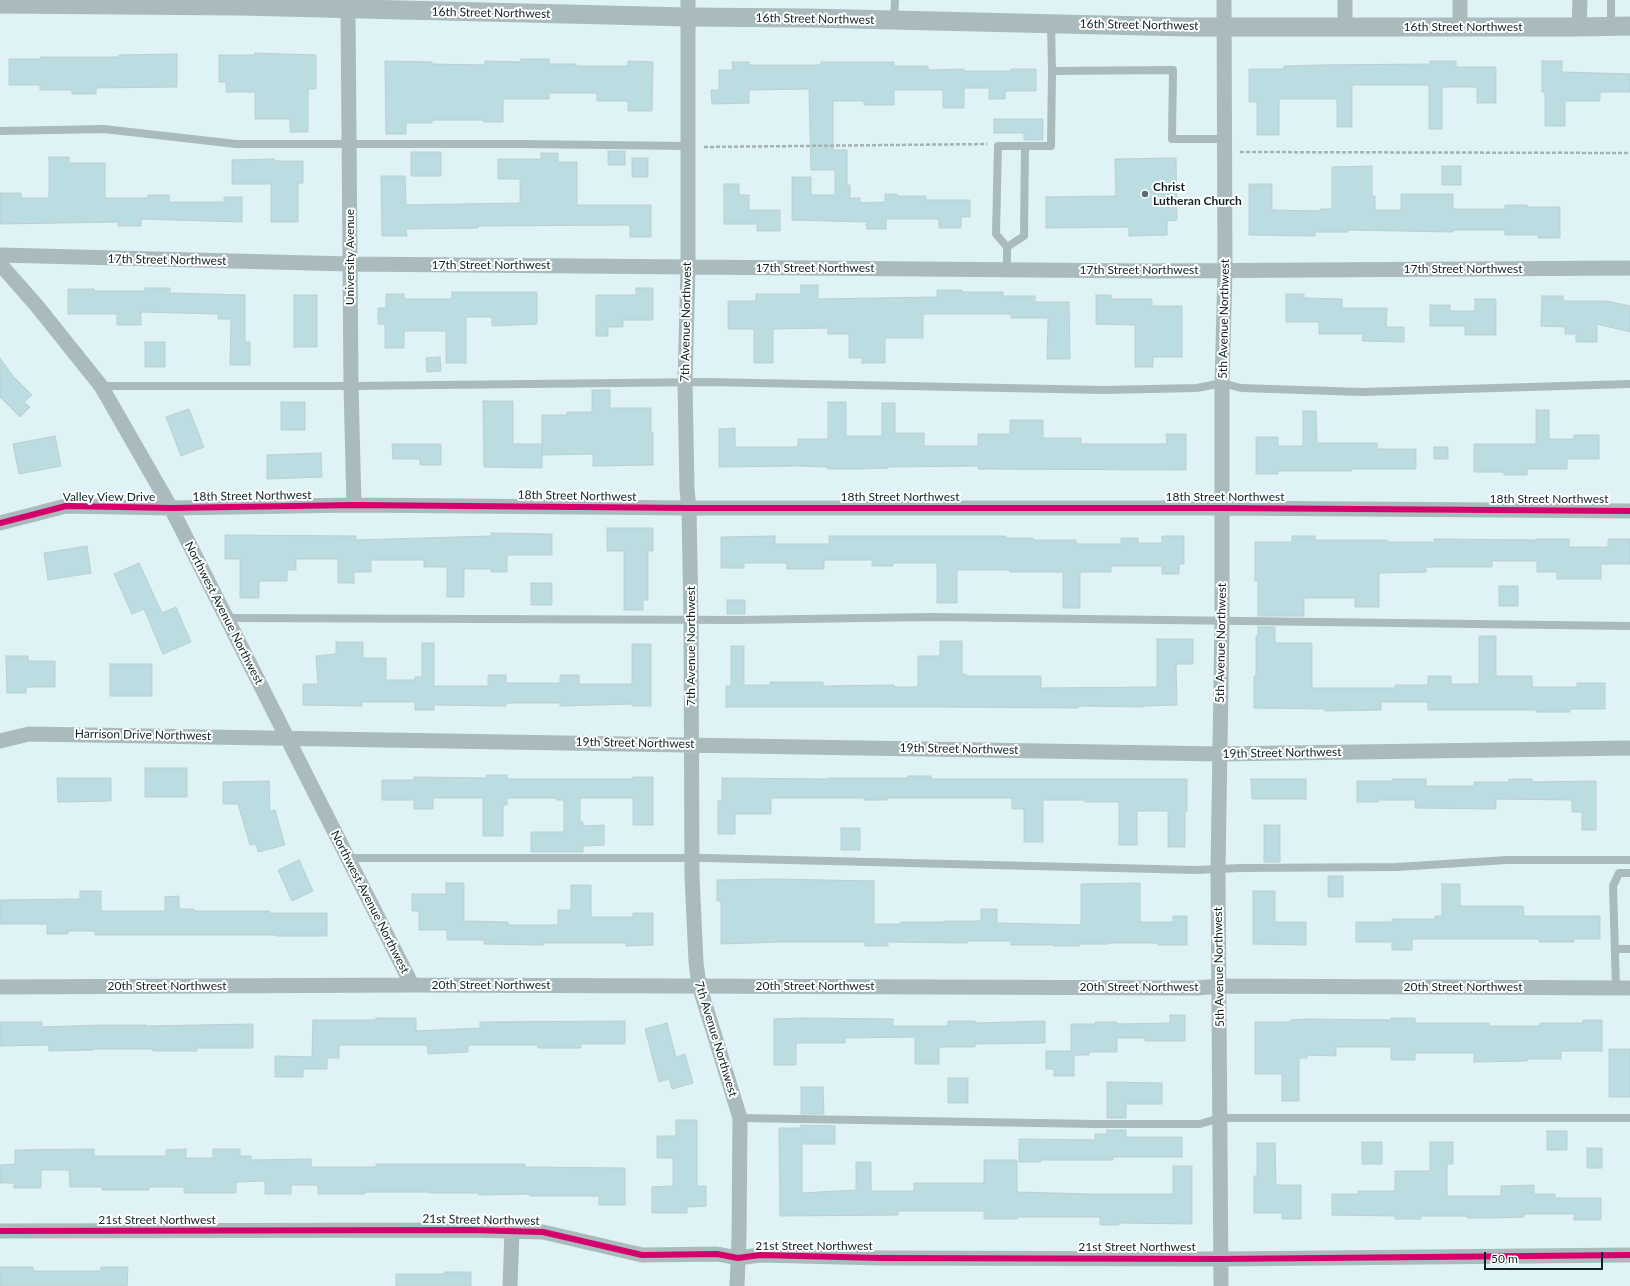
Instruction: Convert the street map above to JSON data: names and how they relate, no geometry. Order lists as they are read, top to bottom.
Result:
{
  "streets": {
    "street": [
      "16th Street Northwest",
      "University Avenue",
      "17th Street Northwest",
      "5th Avenue Northwest",
      "7th Avenue Northwest",
      "18th Street Northwest",
      "Valley View Drive",
      "Northwest Avenue Northwest",
      "Harrison Drive Northwest",
      "19th Street Northwest",
      "20th Street Northwest",
      "21st Street Northwest"
    ]
  },
  "crossings": [
    ["16th Street Northwest", "University Avenue"],
    ["16th Street Northwest", "5th Avenue Northwest"],
    ["16th Street Northwest", "7th Avenue Northwest"],
    ["University Avenue", "17th Street Northwest"],
    ["University Avenue", "18th Street Northwest"],
    ["17th Street Northwest", "5th Avenue Northwest"],
    ["17th Street Northwest", "7th Avenue Northwest"],
    ["5th Avenue Northwest", "18th Street Northwest"],
    ["5th Avenue Northwest", "19th Street Northwest"],
    ["5th Avenue Northwest", "20th Street Northwest"],
    ["5th Avenue Northwest", "21st Street Northwest"],
    ["7th Avenue Northwest", "18th Street Northwest"],
    ["7th Avenue Northwest", "19th Street Northwest"],
    ["7th Avenue Northwest", "20th Street Northwest"],
    ["7th Avenue Northwest", "21st Street Northwest"],
    ["18th Street Northwest", "Valley View Drive"],
    ["18th Street Northwest", "Northwest Avenue Northwest"],
    ["Valley View Drive", "Northwest Avenue Northwest"],
    ["Northwest Avenue Northwest", "Harrison Drive Northwest"],
    ["Northwest Avenue Northwest", "19th Street Northwest"],
    ["Northwest Avenue Northwest", "20th Street Northwest"],
    ["Harrison Drive Northwest", "19th Street Northwest"]
  ],
  "places": ["Christ Lutheran Church"],
  "scale_bar": "50 m"
}
